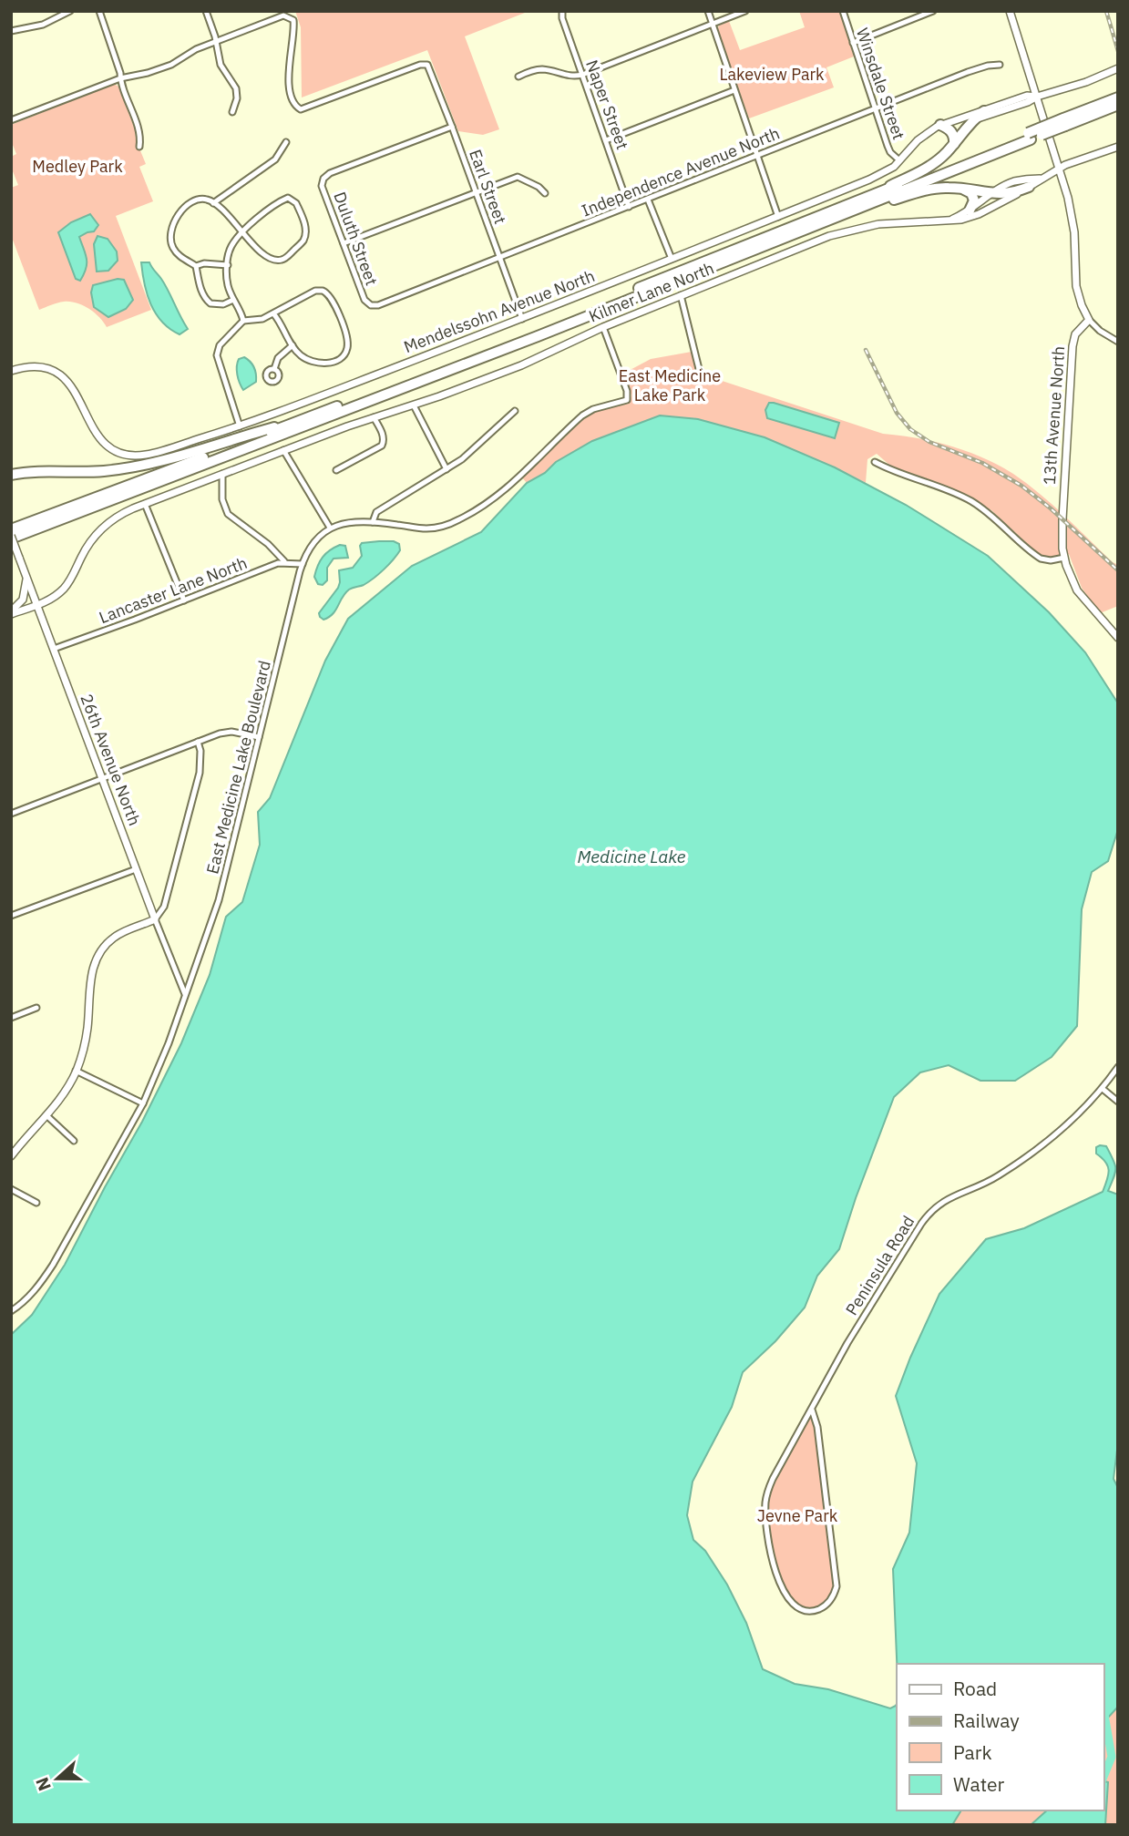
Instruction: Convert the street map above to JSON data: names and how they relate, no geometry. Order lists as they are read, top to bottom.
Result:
{
  "streets": {
    "street": [
      "Winsdale Street",
      "Naper Street",
      "Independence Avenue North",
      "Earl Street",
      "Duluth Street",
      "Kilmer Lane North",
      "Mendelssohn Avenue North",
      "13th Avenue North",
      "Lancaster Lane North",
      "26th Avenue North",
      "East Medicine Lake Boulevard",
      "Peninsula Road"
    ]
  },
  "crossings": [
    ["Winsdale Street", "Independence Avenue North"],
    ["Winsdale Street", "Mendelssohn Avenue North"],
    ["Naper Street", "Independence Avenue North"],
    ["Independence Avenue North", "Earl Street"],
    ["Independence Avenue North", "Duluth Street"],
    ["Earl Street", "Duluth Street"],
    ["Earl Street", "Mendelssohn Avenue North"],
    ["Kilmer Lane North", "26th Avenue North"],
    ["Lancaster Lane North", "26th Avenue North"],
    ["Lancaster Lane North", "East Medicine Lake Boulevard"],
    ["26th Avenue North", "East Medicine Lake Boulevard"]
  ],
  "water": ["Medicine Lake"],
  "parks": [
    "Lakeview Park",
    "Medley Park",
    "East Medicine Lake Park",
    "Jevne Park"
  ],
  "legend": [
    "Road",
    "Railway",
    "Park",
    "Water"
  ],
  "north": "left"
}
